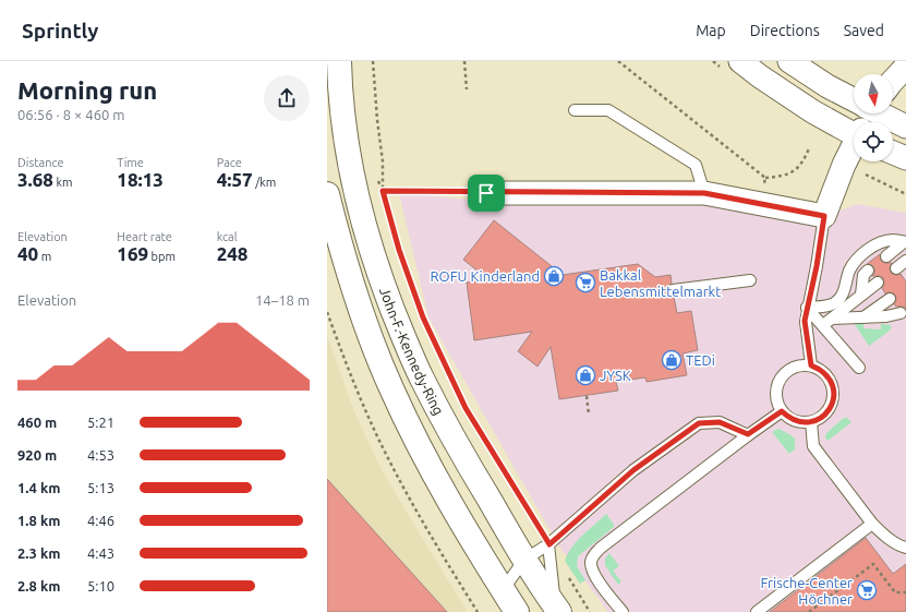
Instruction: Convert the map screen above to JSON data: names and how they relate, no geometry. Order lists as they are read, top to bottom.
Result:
{
  "streets": {
    "main road": ["John-F.-Kennedy-Ring"]
  },
  "places": {
    "shop": ["ROFU Kinderland", "TEDi", "JYSK"],
    "supermarket": ["Bakkal Lebensmittelmarkt", "Frische-Center Höchner"]
  },
  "north": "bottom",
  "page": {
    "header": "Sprintly",
    "nav": ["Map", "Directions", "Saved"],
    "heading": ["Morning run", "06:56 · 8 × 460 m"],
    "stats": [
      ["Distance", "3.68 km"],
      ["Time", "18:13"],
      ["Pace", "4:57 /km"],
      ["Elevation", "40 m"],
      ["Heart rate", "169 bpm"],
      ["kcal", "248"]
    ],
    "chart": ["Elevation", "14–18 m"],
    "list": [
      {
        "name": "460 m",
        "note": "5:21"
      },
      {
        "name": "920 m",
        "note": "4:53"
      },
      {
        "name": "1.4 km",
        "note": "5:13"
      },
      {
        "name": "1.8 km",
        "note": "4:46"
      },
      {
        "name": "2.3 km",
        "note": "4:43"
      },
      {
        "name": "2.8 km",
        "note": "5:10"
      }
    ]
  }
}
